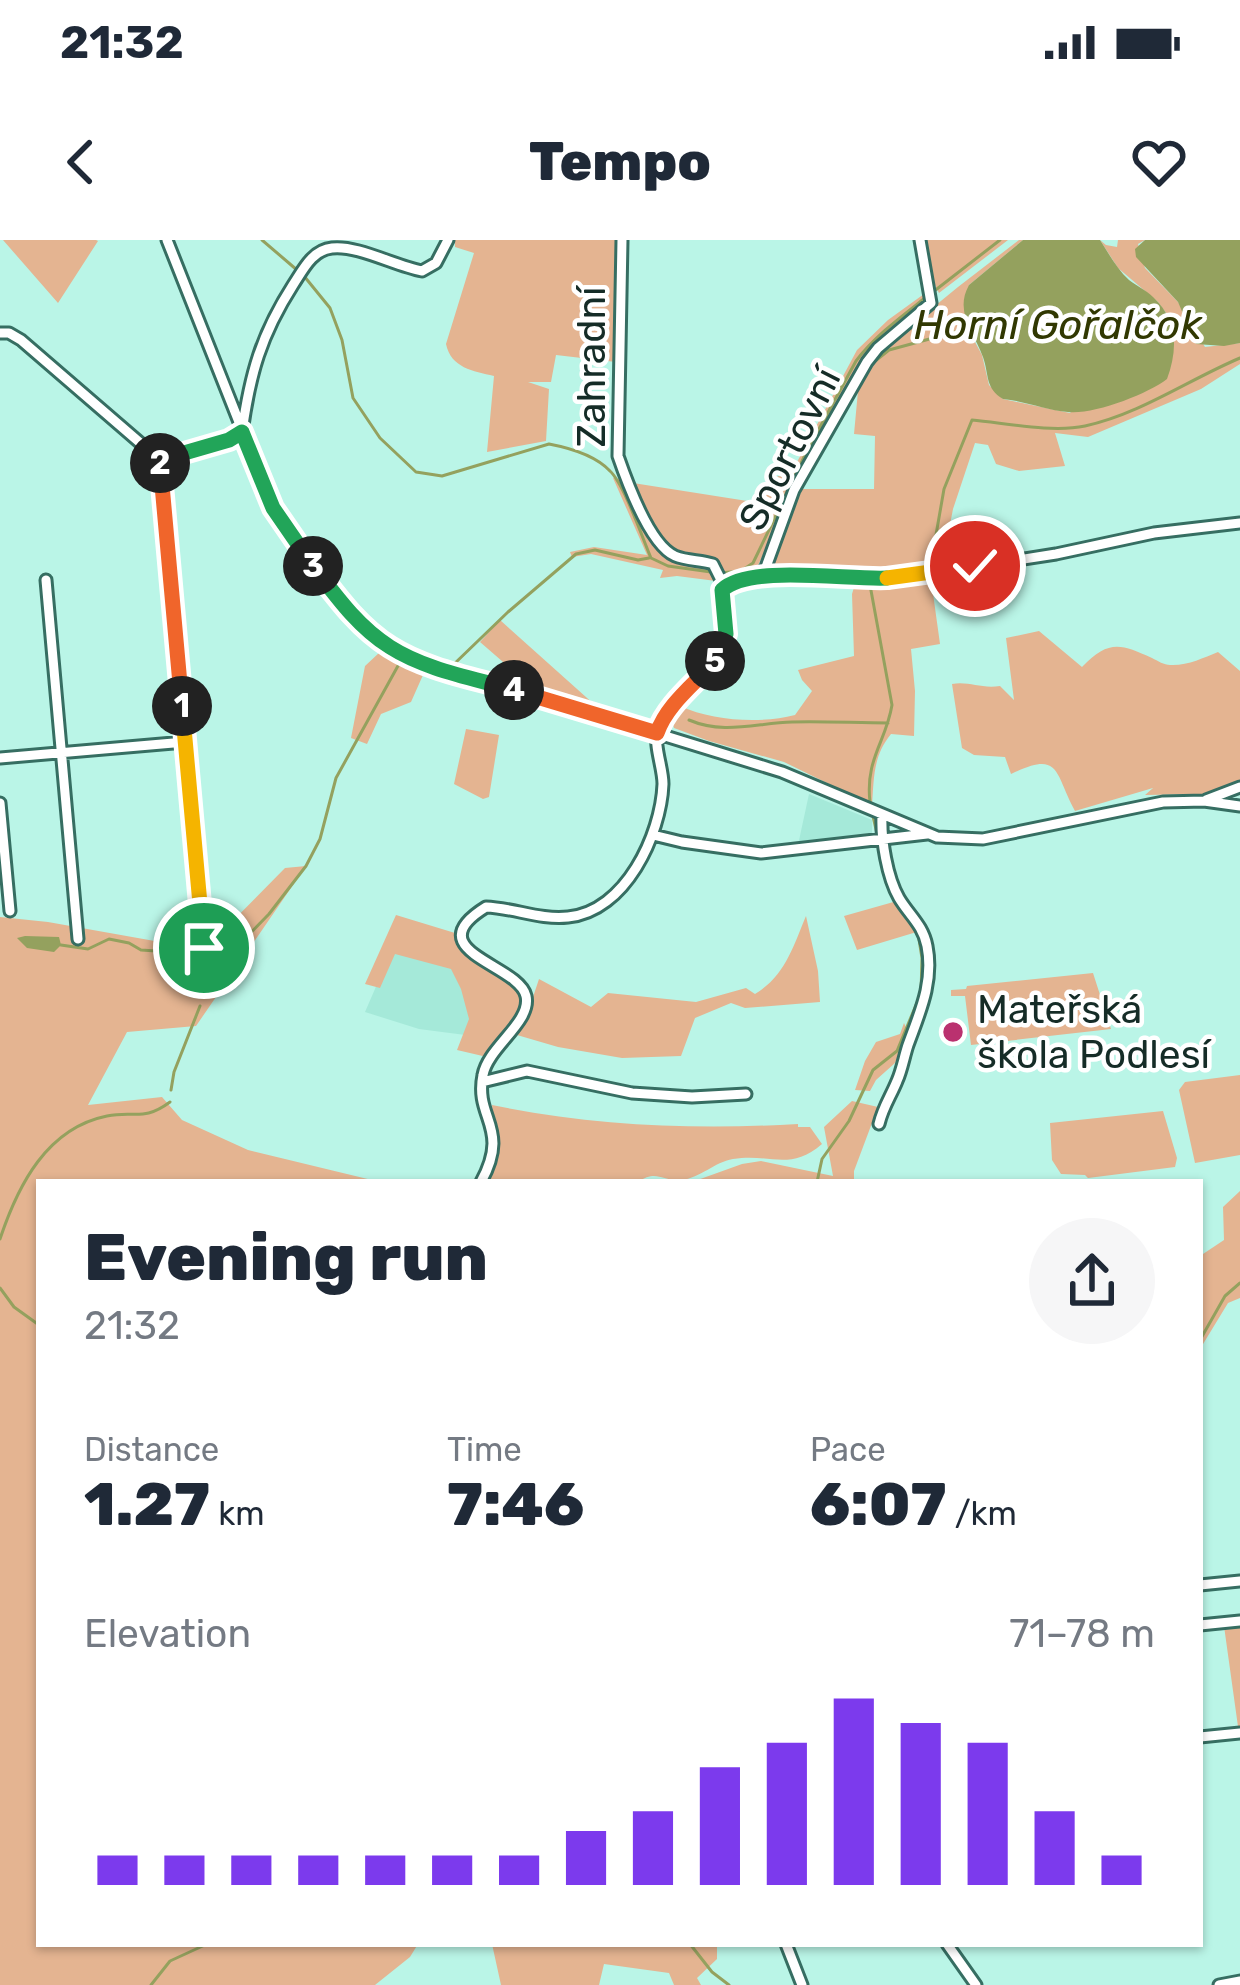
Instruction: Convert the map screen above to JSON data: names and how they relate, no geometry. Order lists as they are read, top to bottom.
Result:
{
  "streets": {
    "street": ["Zahradní", "Sportovní"]
  },
  "crossings": [
    ["Zahradní", "Sportovní"]
  ],
  "water": ["Horní Gořalčok"],
  "places": ["Mateřská škola Podlesí"],
  "page": {
    "status": "21:32",
    "header": "Tempo",
    "pins": [
      "2",
      "3",
      "5",
      "4",
      "1"
    ],
    "heading": ["Evening run", "21:32"],
    "stats": [
      ["Distance", "1.27 km"],
      ["Time", "7:46"],
      ["Pace", "6:07 /km"]
    ],
    "chart": ["Elevation", "71–78 m"]
  }
}
